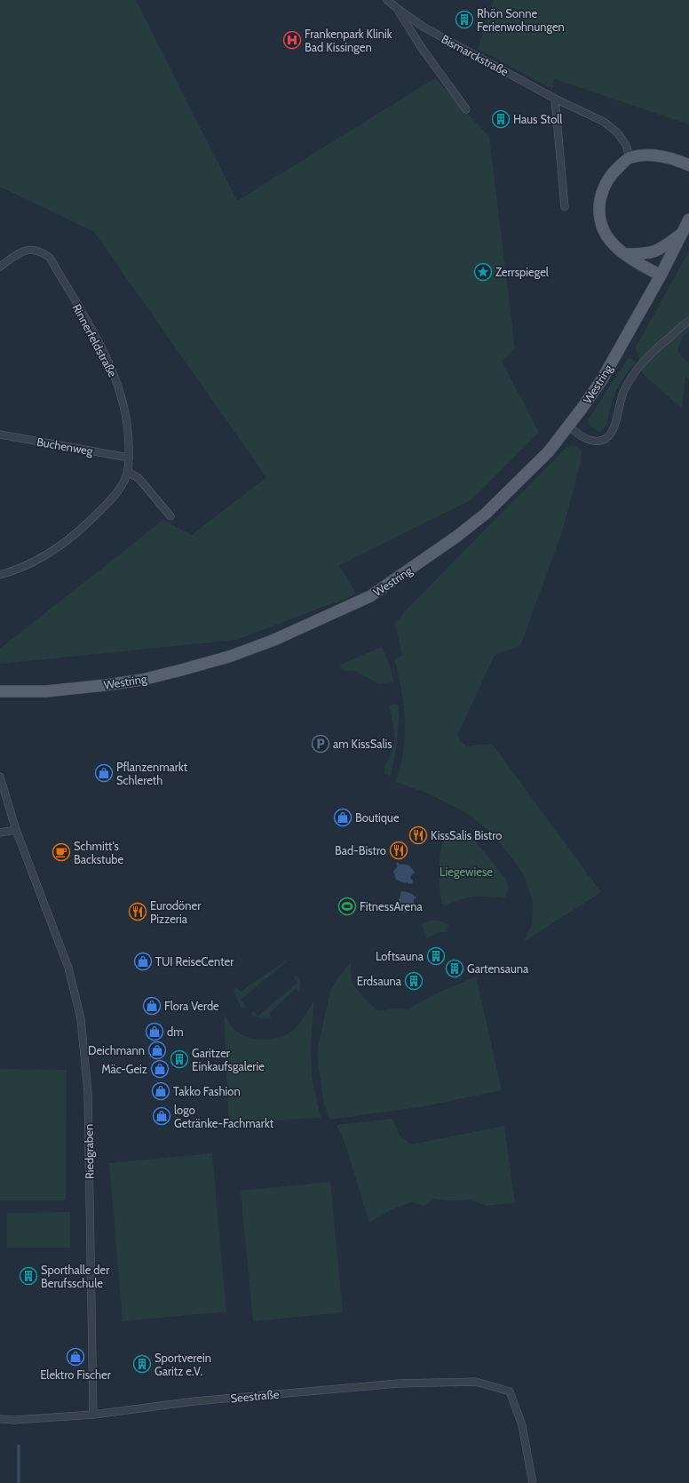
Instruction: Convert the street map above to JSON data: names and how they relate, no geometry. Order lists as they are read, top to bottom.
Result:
{
  "streets": {
    "main road": ["Westring"],
    "street": [
      "Bismarckstraße",
      "Rinnerfeldstraße",
      "Buchenweg",
      "Riedgraben",
      "Seestraße"
    ]
  },
  "crossings": [
    ["Rinnerfeldstraße", "Buchenweg"],
    ["Riedgraben", "Seestraße"]
  ],
  "parks": ["Liegewiese"],
  "places": {
    "building": [
      "Rhön Sonne Ferienwohnungen",
      "Haus Stoll",
      "Loftsauna",
      "Gartensauna",
      "Erdsauna",
      "Garitzer Einkaufsgalerie",
      "Sporthalle der Berufsschule",
      "Sportverein Garitz e.V."
    ],
    "hospital": ["Frankenpark Klinik Bad Kissingen"],
    "place": ["Zerrspiegel"],
    "parking": ["am KissSalis"],
    "shop": [
      "Pflanzenmarkt Schlereth",
      "Boutique",
      "TUI ReiseCenter",
      "Flora Verde",
      "dm",
      "Deichmann",
      "Mäc-Geiz",
      "Takko Fashion",
      "logo Getränke-Fachmarkt",
      "Elektro Fischer"
    ],
    "restaurant": ["KissSalis Bistro", "Bad-Bistro", "Eurodöner Pizzeria"],
    "cafe": ["Schmitt's Backstube"],
    "sports": ["FitnessArena"]
  }
}
